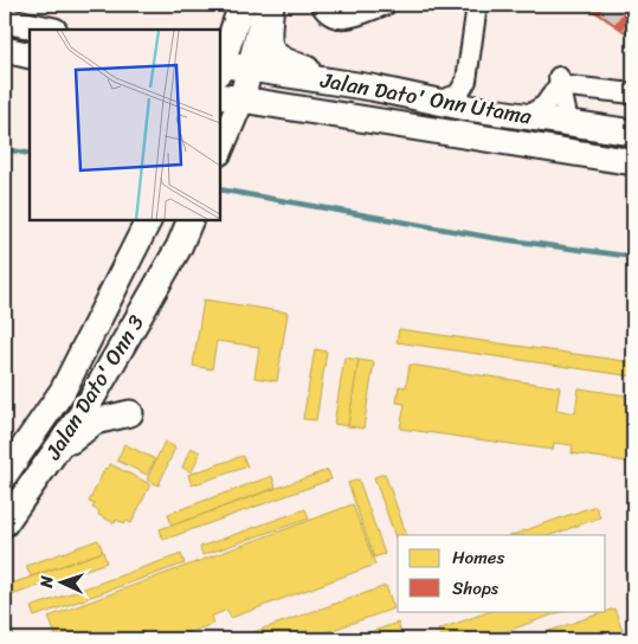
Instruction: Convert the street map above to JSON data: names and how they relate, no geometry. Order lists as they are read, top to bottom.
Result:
{
  "streets": {
    "main road": ["Jalan Dato' Onn Utama", "Jalan Dato' Onn 3"]
  },
  "legend": ["Homes", "Shops"],
  "north": "left"
}
